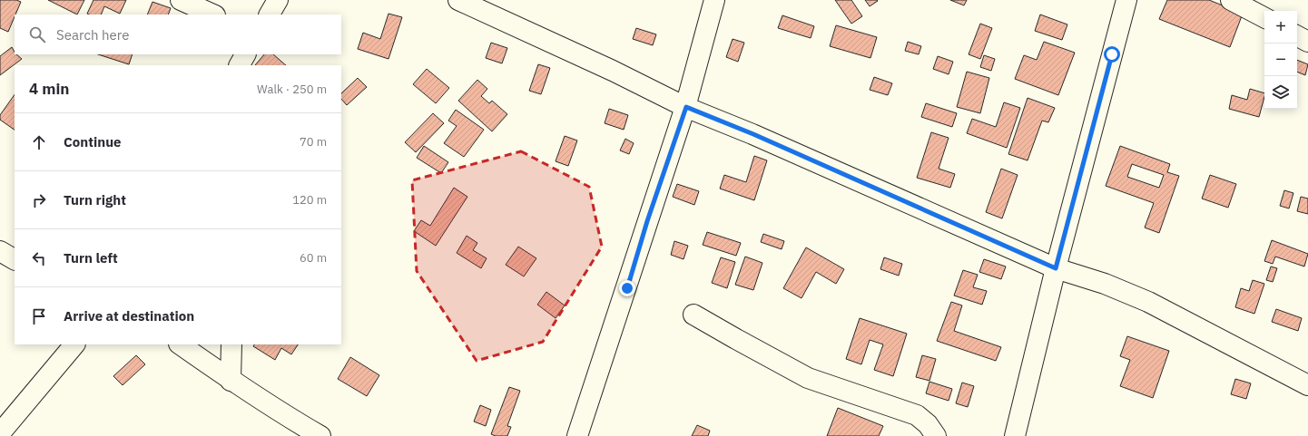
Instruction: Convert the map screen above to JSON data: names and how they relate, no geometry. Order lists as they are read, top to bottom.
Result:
{
  "page": {
    "map_buttons": ["+", "−"],
    "search": "Search here",
    "heading": ["4 min", "Walk · 250 m"],
    "list": [
      ["Continue", "70 m"],
      ["Turn right", "120 m"],
      ["Turn left", "60 m"],
      "Arrive at destination"
    ]
  }
}
